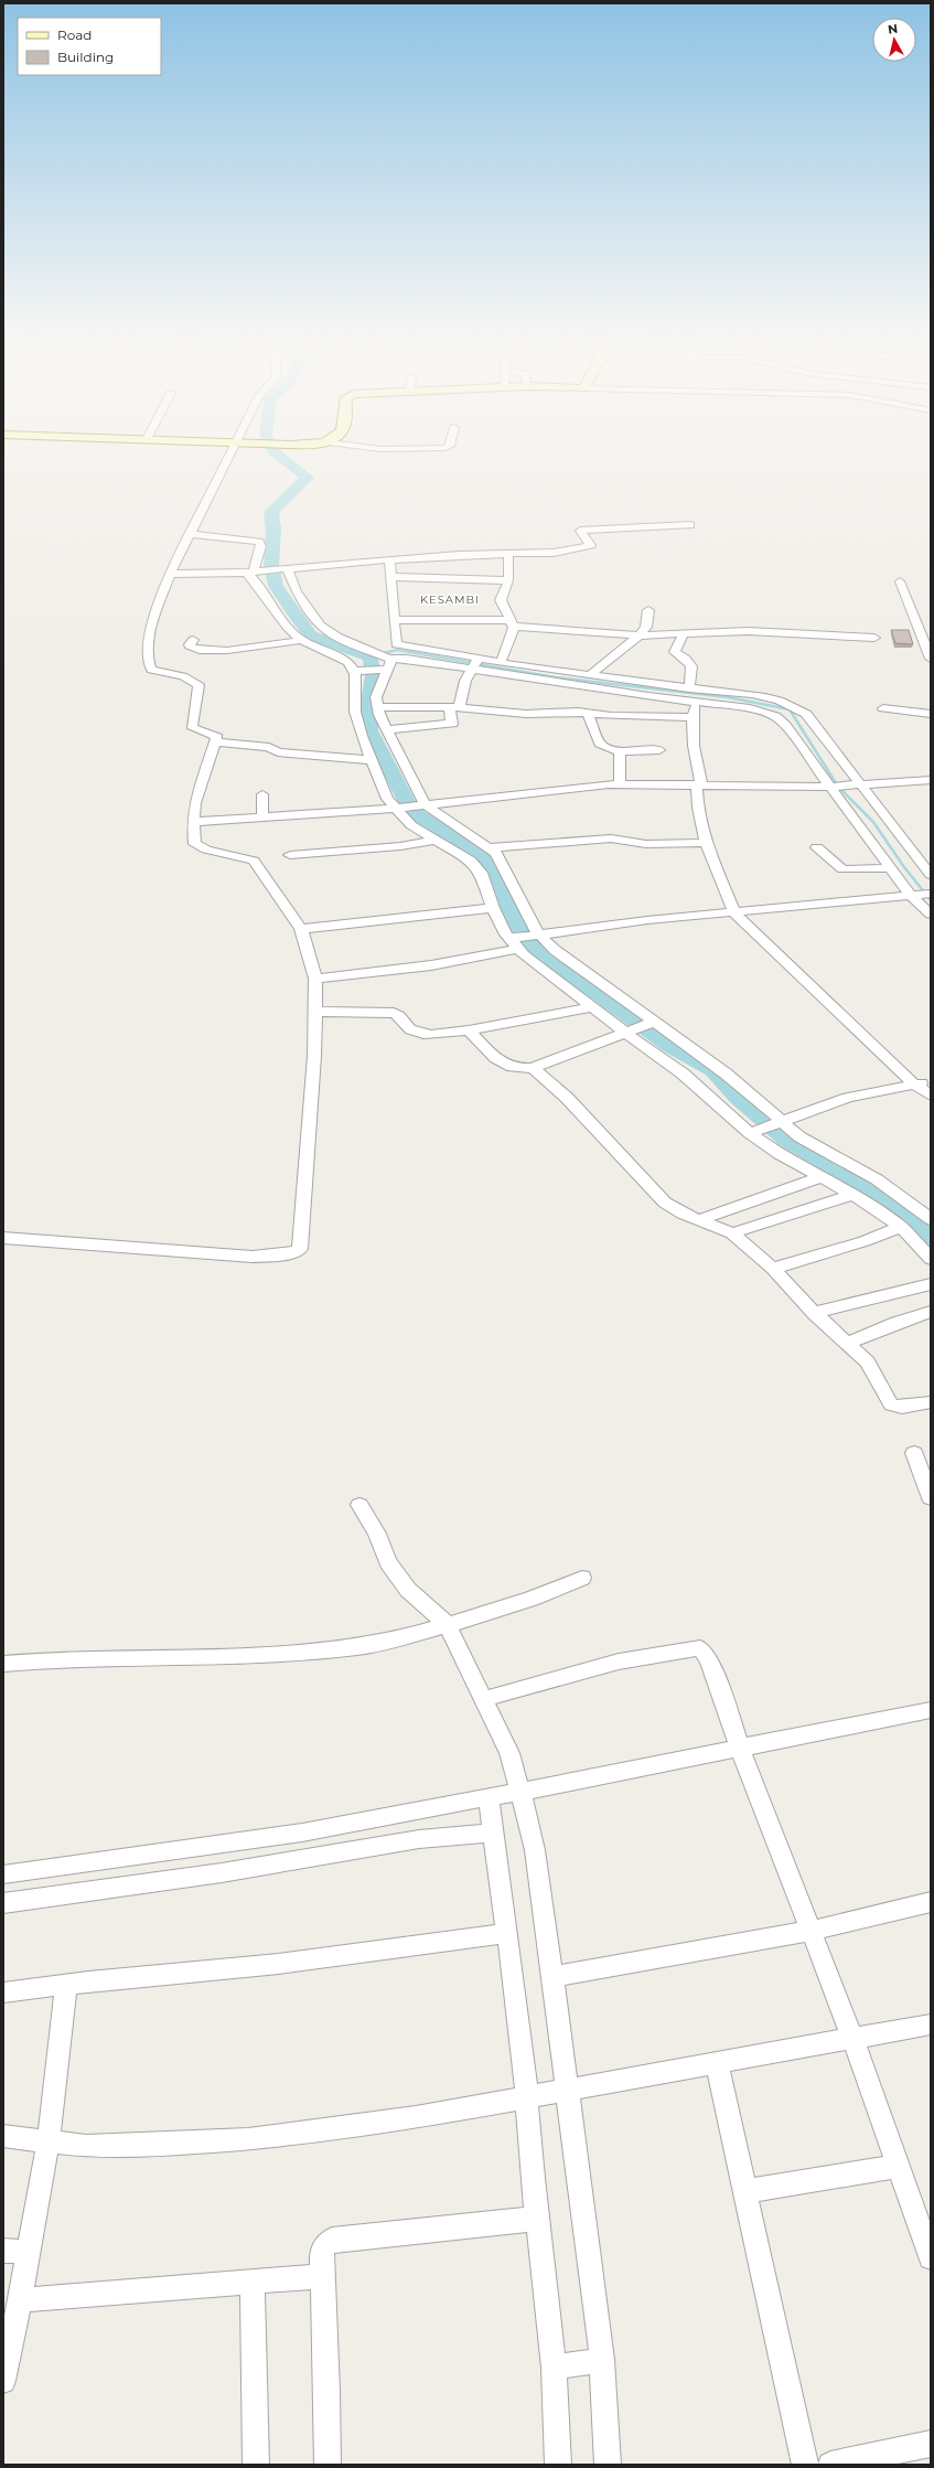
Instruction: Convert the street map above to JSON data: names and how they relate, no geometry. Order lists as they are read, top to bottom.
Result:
{
  "districts": ["KESAMBI"],
  "legend": ["Road", "Building"],
  "north": "top"
}
